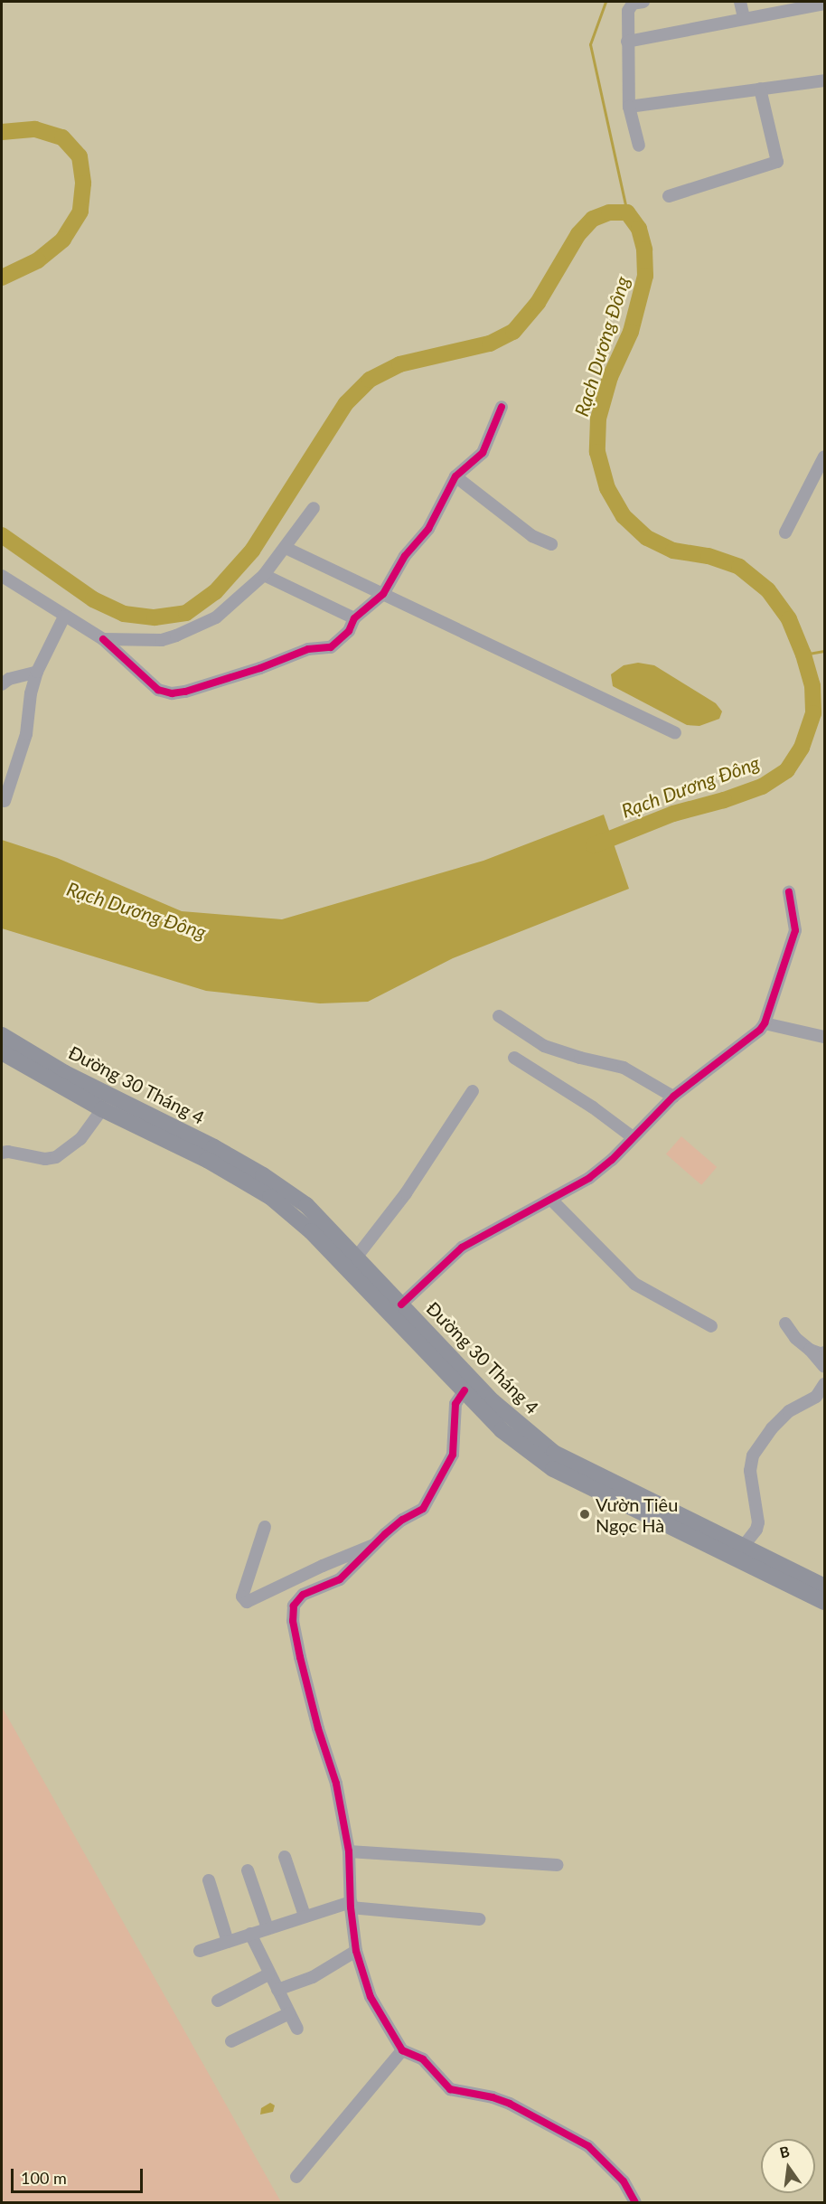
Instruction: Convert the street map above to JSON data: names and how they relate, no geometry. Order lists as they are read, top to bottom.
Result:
{
  "streets": {
    "main road": ["Đường 30 Tháng 4"]
  },
  "water": ["Rạch Dương Đông"],
  "places": ["Vườn Tiêu Ngọc Hà"],
  "scale_bar": "100 m",
  "north": "top"
}
